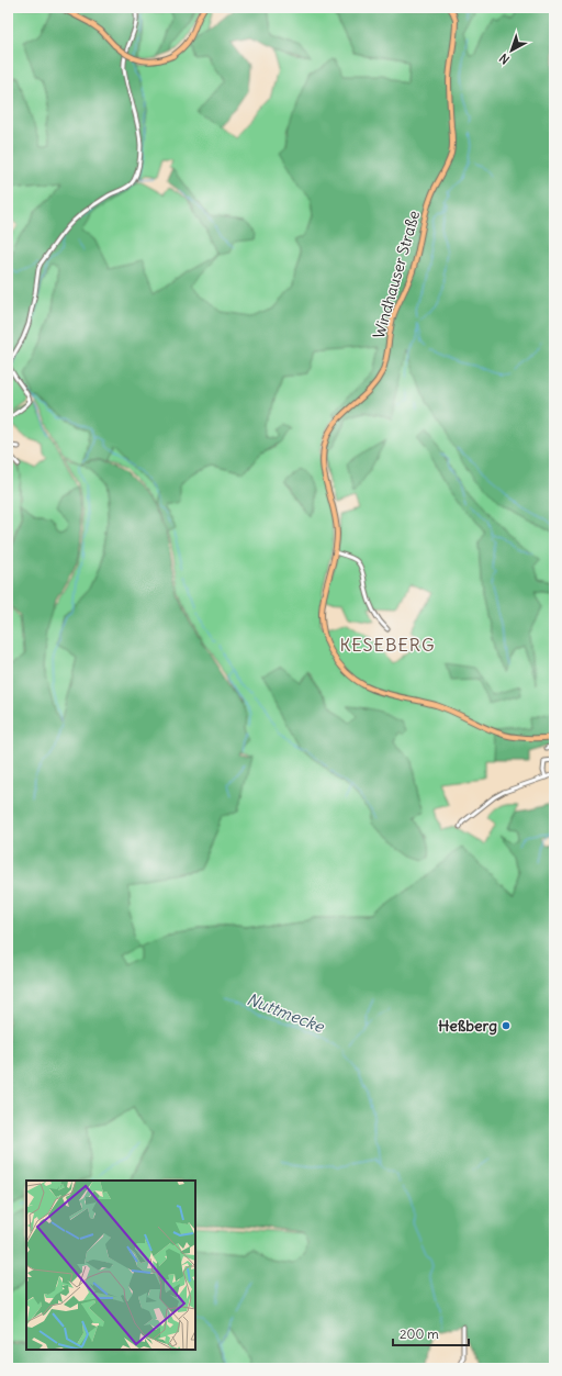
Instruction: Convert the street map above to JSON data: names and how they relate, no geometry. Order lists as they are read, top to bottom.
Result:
{
  "streets": {
    "main road": ["Windhauser Straße"]
  },
  "districts": ["KESEBERG"],
  "water": ["Nuttmecke"],
  "places": ["Heßberg"],
  "scale_bar": "200 m",
  "north": "bottom left"
}
